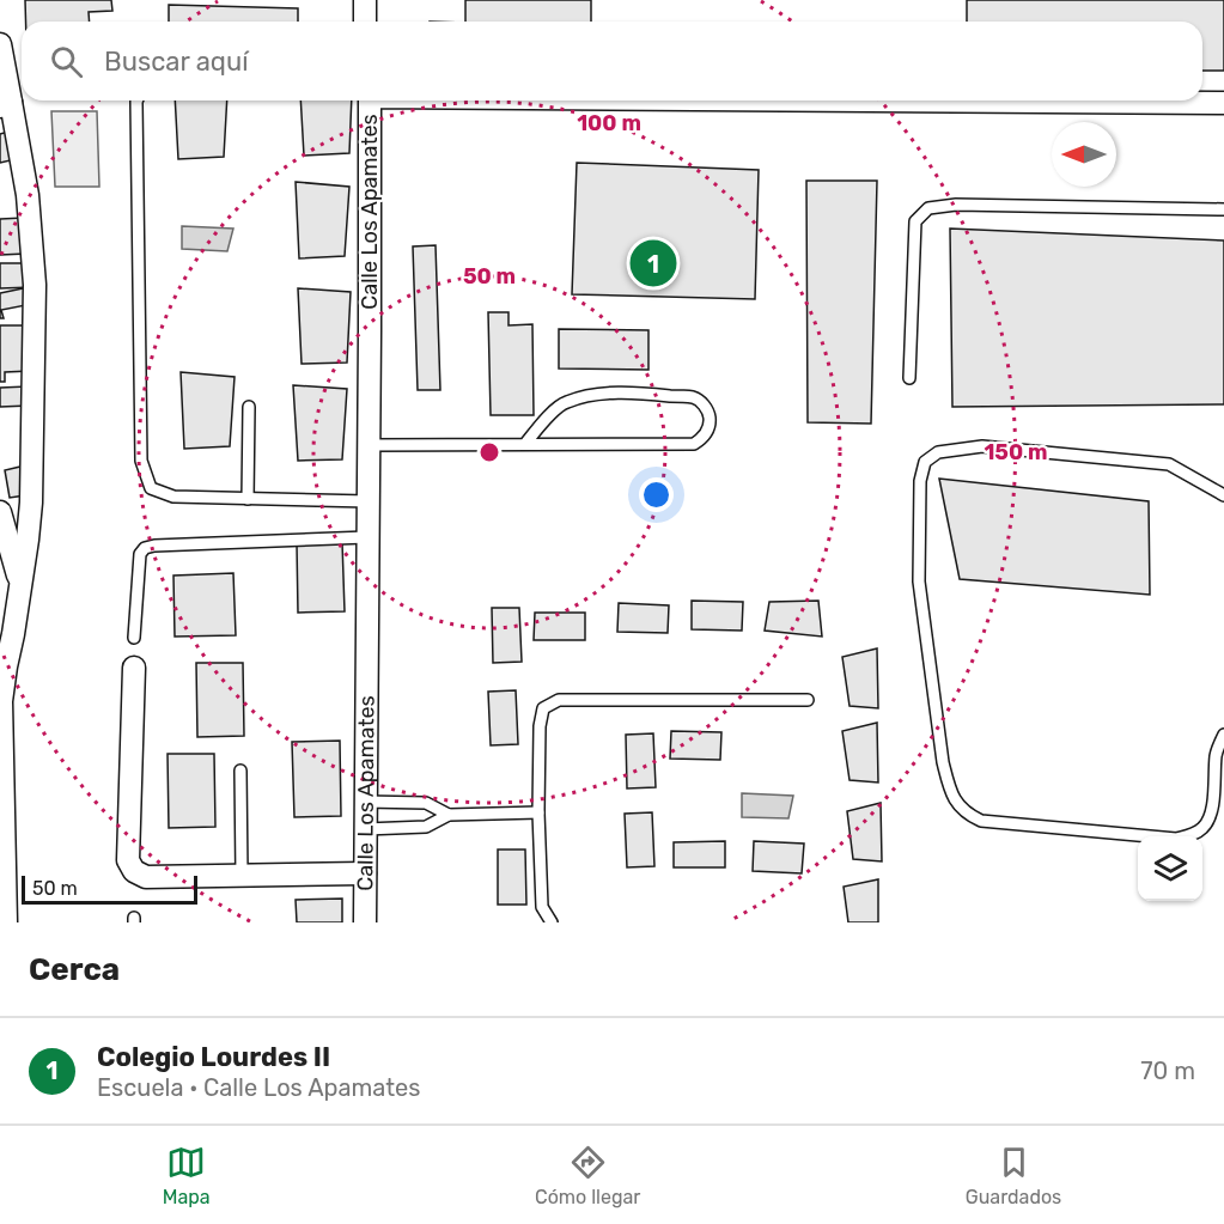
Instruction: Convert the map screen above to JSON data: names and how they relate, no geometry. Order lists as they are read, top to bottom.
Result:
{
  "streets": {
    "street": ["Calle Los Apamates"]
  },
  "scale_bar": "50 m",
  "north": "left",
  "page": {
    "search": "Buscar aquí",
    "pins": "1",
    "scale": "50 m",
    "heading": "Cerca",
    "list": [
      {
        "mark": "1",
        "name": "Colegio Lourdes II",
        "note": "Escuela · Calle Los Apamates",
        "value": "70 m"
      }
    ],
    "nav": ["Mapa", "Cómo llegar", "Guardados"]
  },
  "rings": ["100 m", "50 m", "150 m"]
}
